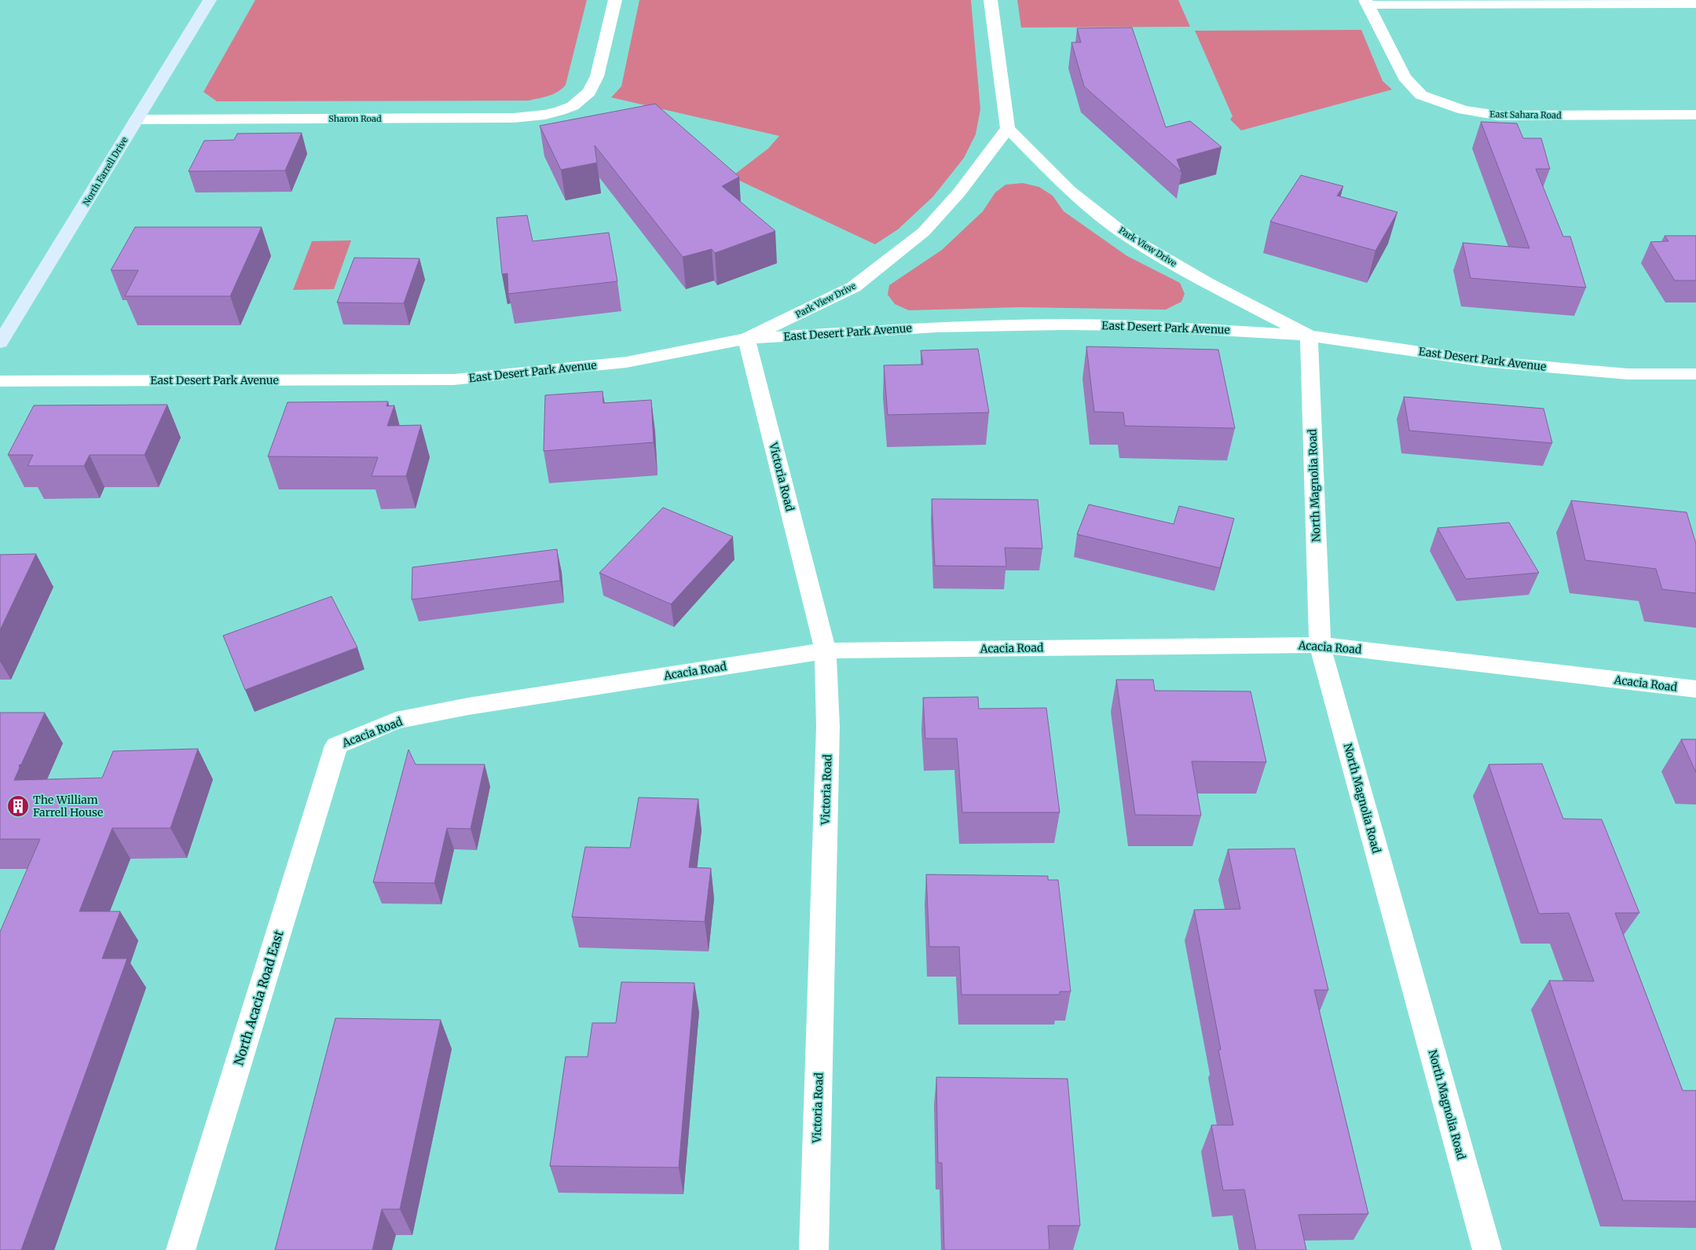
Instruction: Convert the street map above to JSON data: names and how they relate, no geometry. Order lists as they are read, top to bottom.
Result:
{
  "streets": {
    "street": [
      "East Sahara Road",
      "Sharon Road",
      "North Farrell Drive",
      "Park View Drive",
      "East Desert Park Avenue",
      "Victoria Road",
      "North Magnolia Road",
      "Acacia Road",
      "North Acacia Road East"
    ]
  },
  "crossings": [
    ["Sharon Road", "North Farrell Drive"],
    ["Park View Drive", "East Desert Park Avenue"],
    ["Park View Drive", "Victoria Road"],
    ["Park View Drive", "North Magnolia Road"],
    ["East Desert Park Avenue", "Victoria Road"],
    ["East Desert Park Avenue", "North Magnolia Road"],
    ["Victoria Road", "Acacia Road"],
    ["North Magnolia Road", "Acacia Road"],
    ["Acacia Road", "North Acacia Road East"]
  ],
  "places": {
    "building": ["The William Farrell House"]
  }
}
